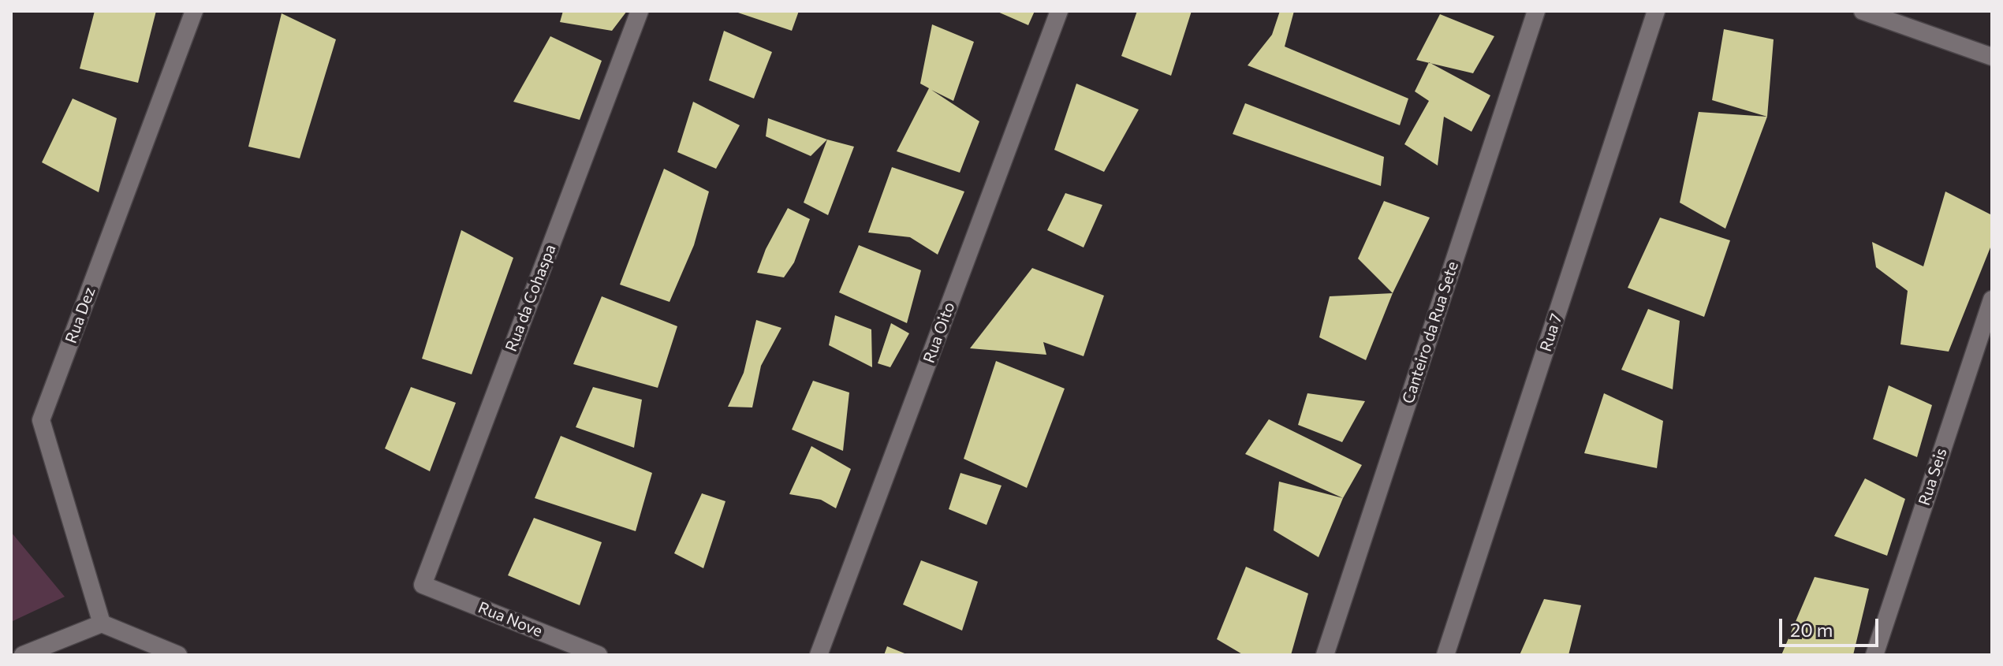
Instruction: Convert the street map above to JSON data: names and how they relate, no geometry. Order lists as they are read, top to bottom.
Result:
{
  "streets": {
    "street": [
      "Rua da Cohaspa",
      "Rua Dez",
      "Rua Oito",
      "Canteiro da Rua Sete",
      "Rua 7",
      "Rua Seis",
      "Rua Nove"
    ]
  },
  "crossings": [
    ["Rua da Cohaspa", "Rua Nove"]
  ],
  "scale_bar": "20 m"
}
